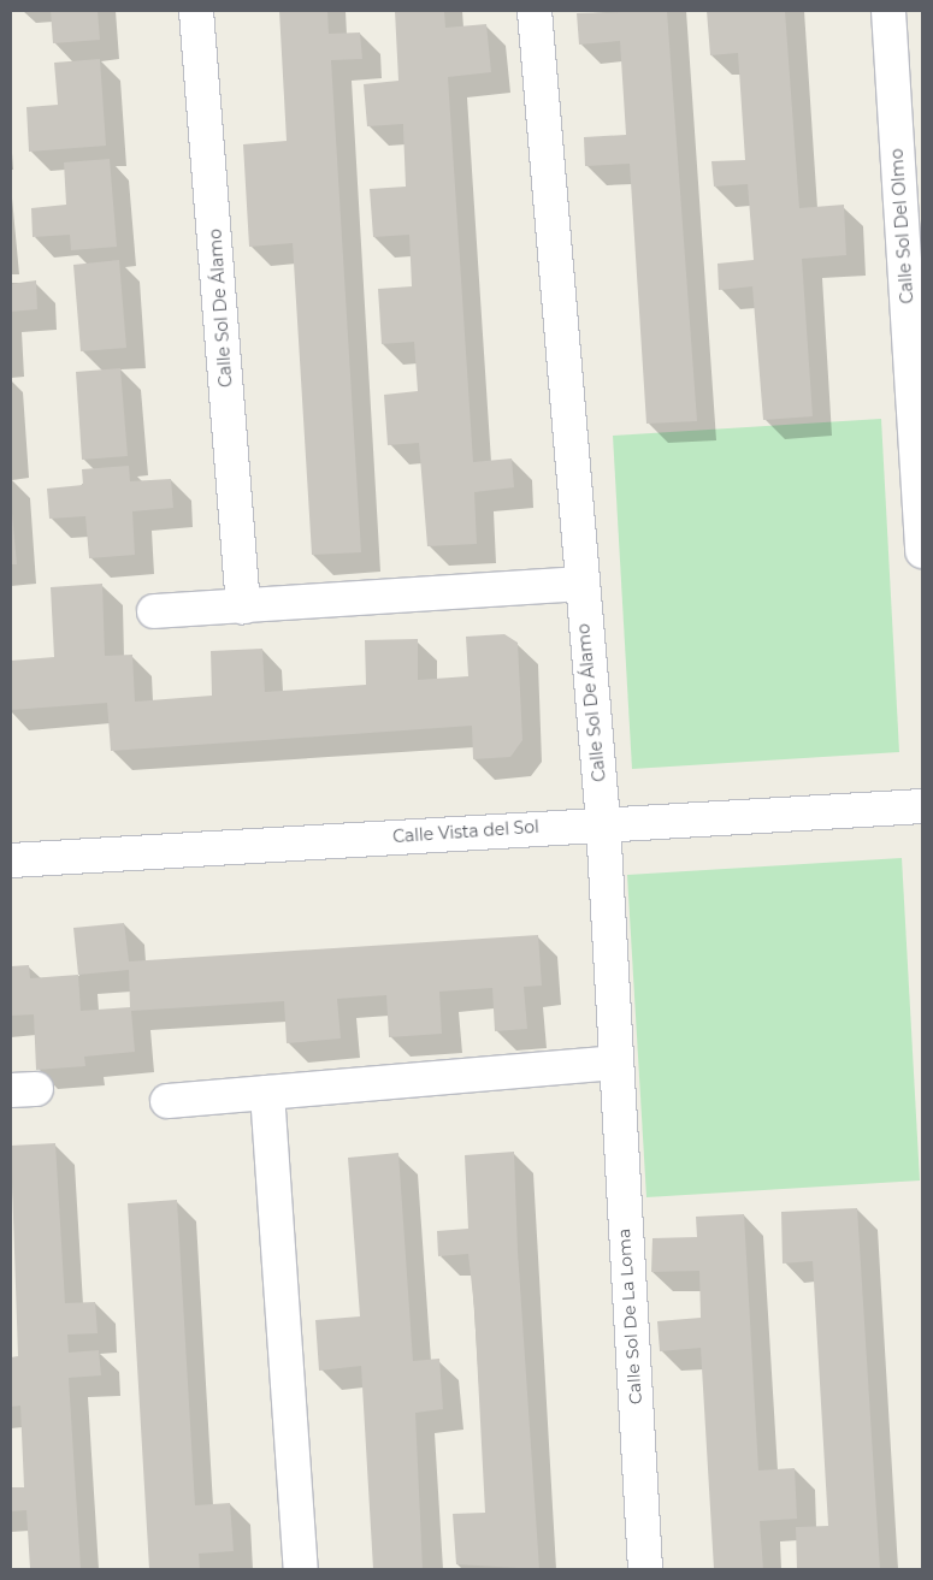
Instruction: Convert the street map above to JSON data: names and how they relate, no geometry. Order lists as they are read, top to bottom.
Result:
{
  "streets": {
    "street": [
      "Calle Sol Del Olmo",
      "Calle Sol De Álamo",
      "Calle Vista del Sol",
      "Calle Sol De La Loma"
    ]
  },
  "crossings": [
    ["Calle Sol De Álamo", "Calle Vista del Sol"],
    ["Calle Sol De Álamo", "Calle Sol De La Loma"],
    ["Calle Vista del Sol", "Calle Sol De La Loma"]
  ]
}
